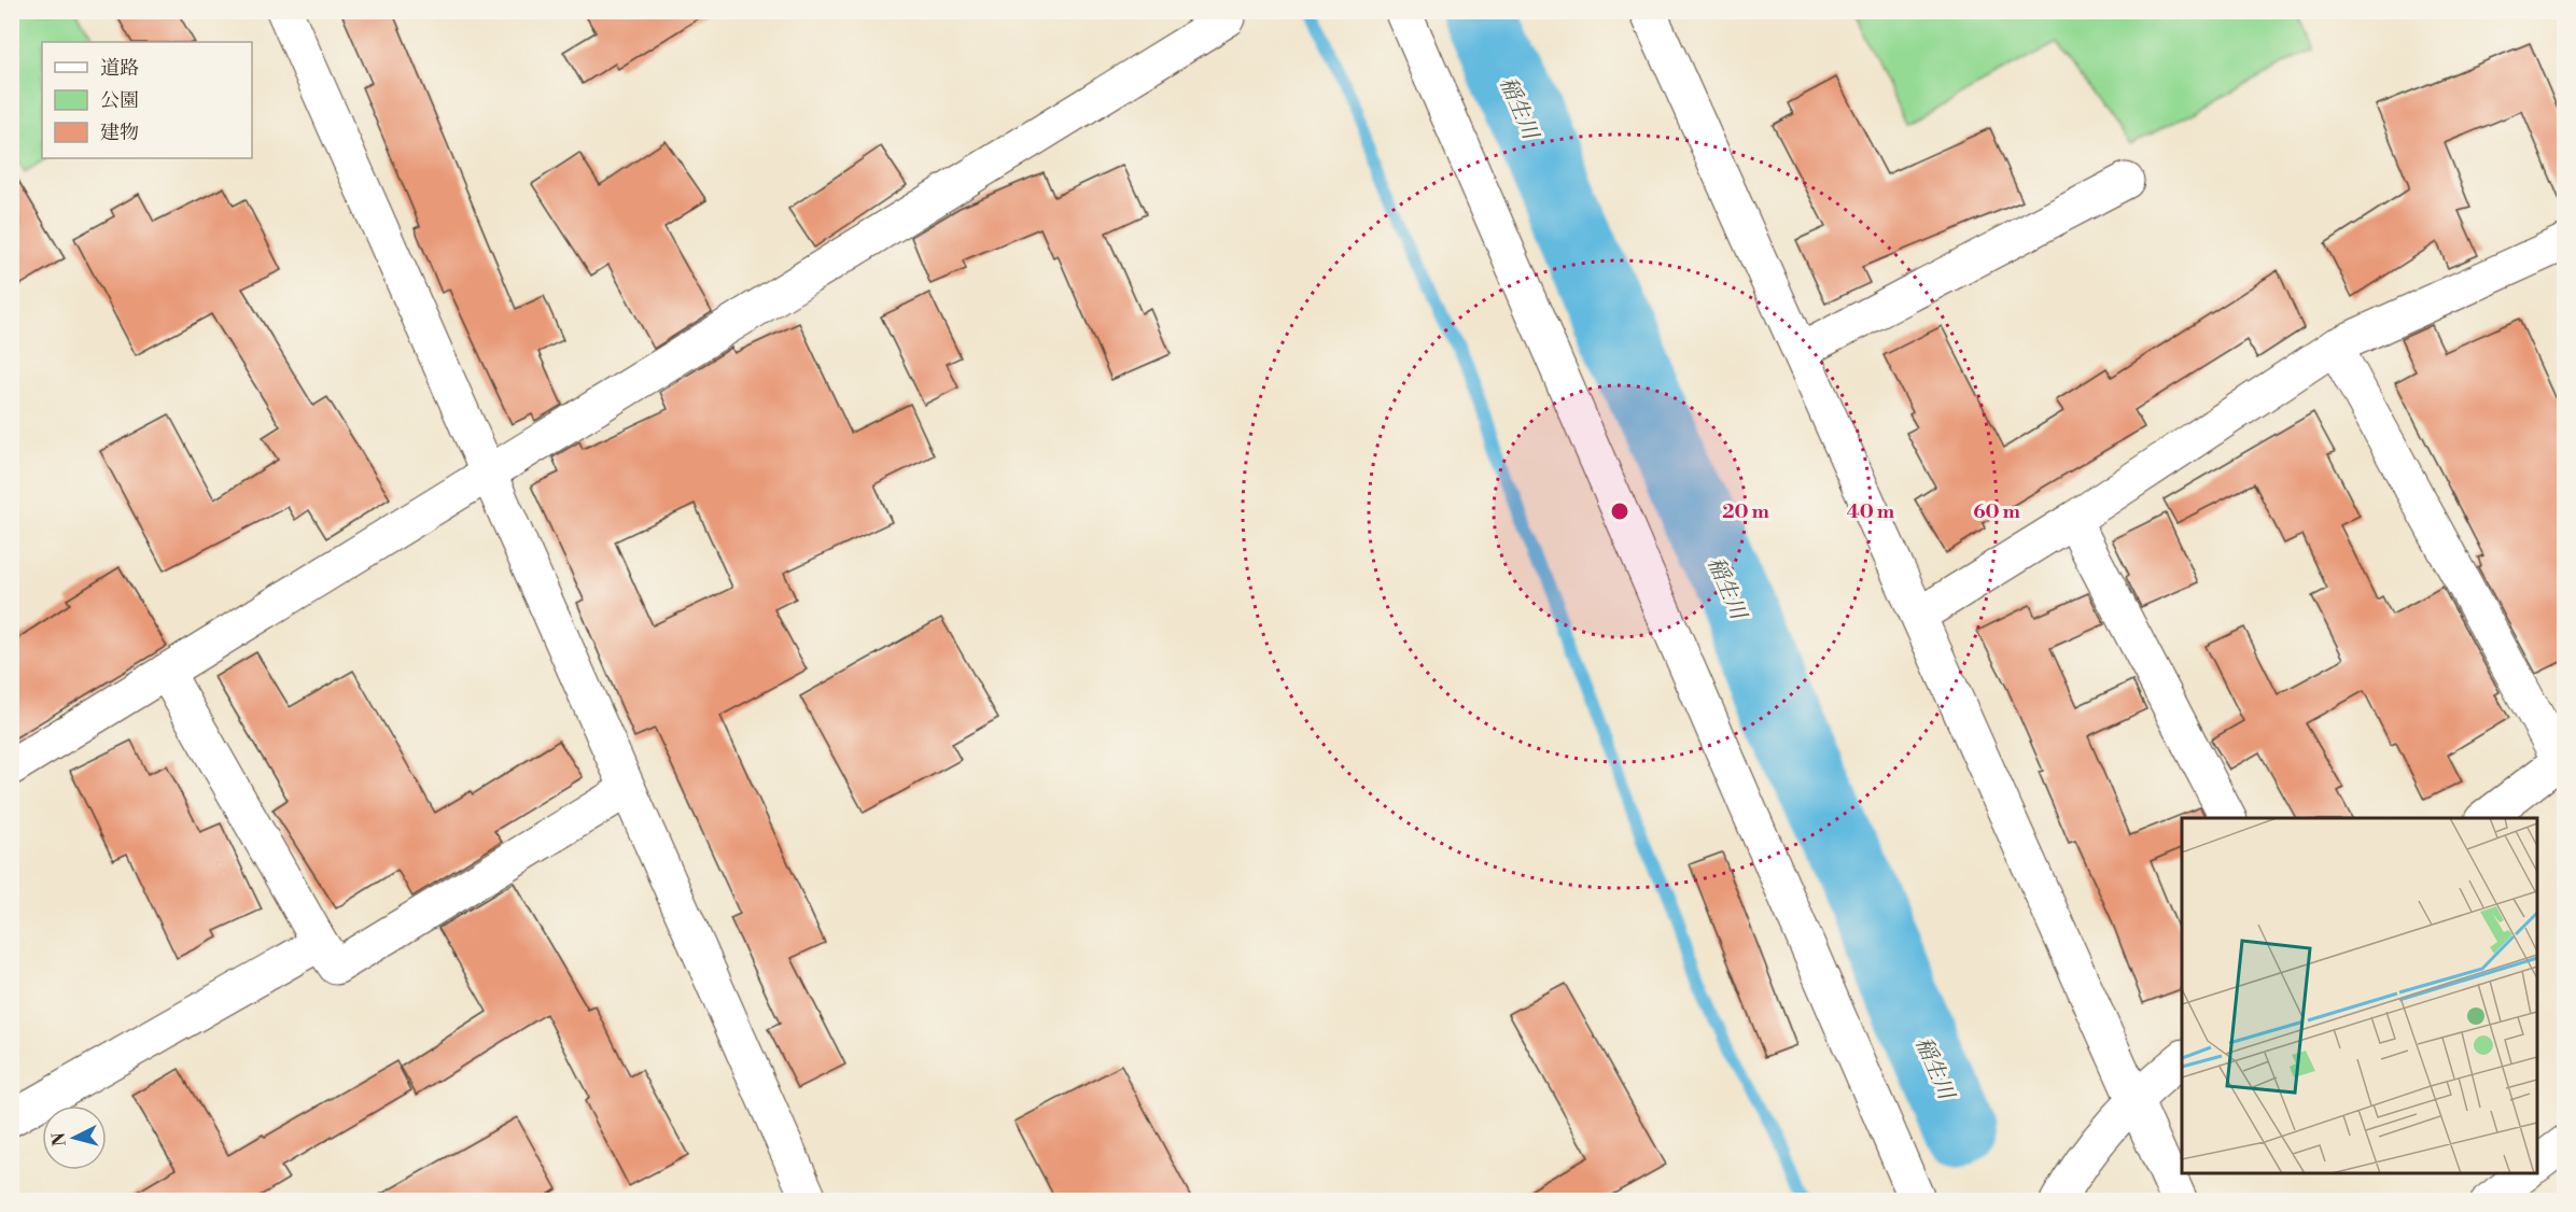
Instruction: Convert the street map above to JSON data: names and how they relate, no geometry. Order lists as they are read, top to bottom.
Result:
{
  "water": ["稲生川"],
  "legend": ["道路", "公園", "建物"],
  "north": "left",
  "rings": ["20 m", "40 m", "60 m"]
}
